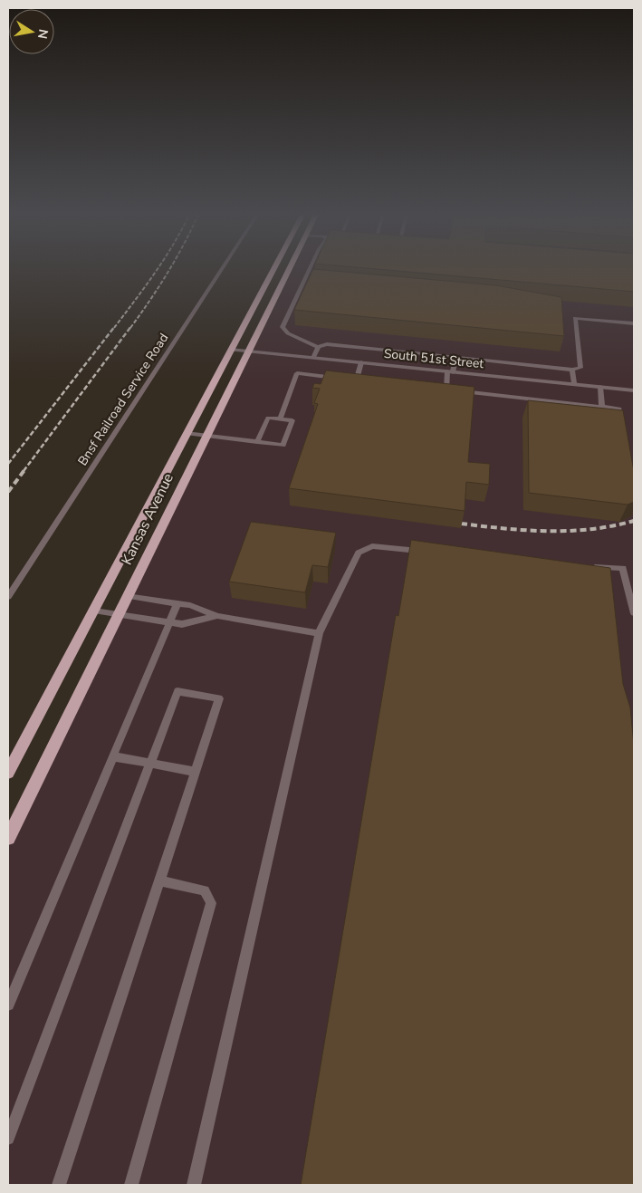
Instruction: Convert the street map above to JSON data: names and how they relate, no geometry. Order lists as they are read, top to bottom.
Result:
{
  "streets": {
    "main road": ["Kansas Avenue"],
    "street": ["South 51st Street"],
    "lane": ["Bnsf Railroad Service Road"]
  },
  "crossings": [
    ["South 51st Street", "Kansas Avenue"]
  ],
  "north": "right"
}
